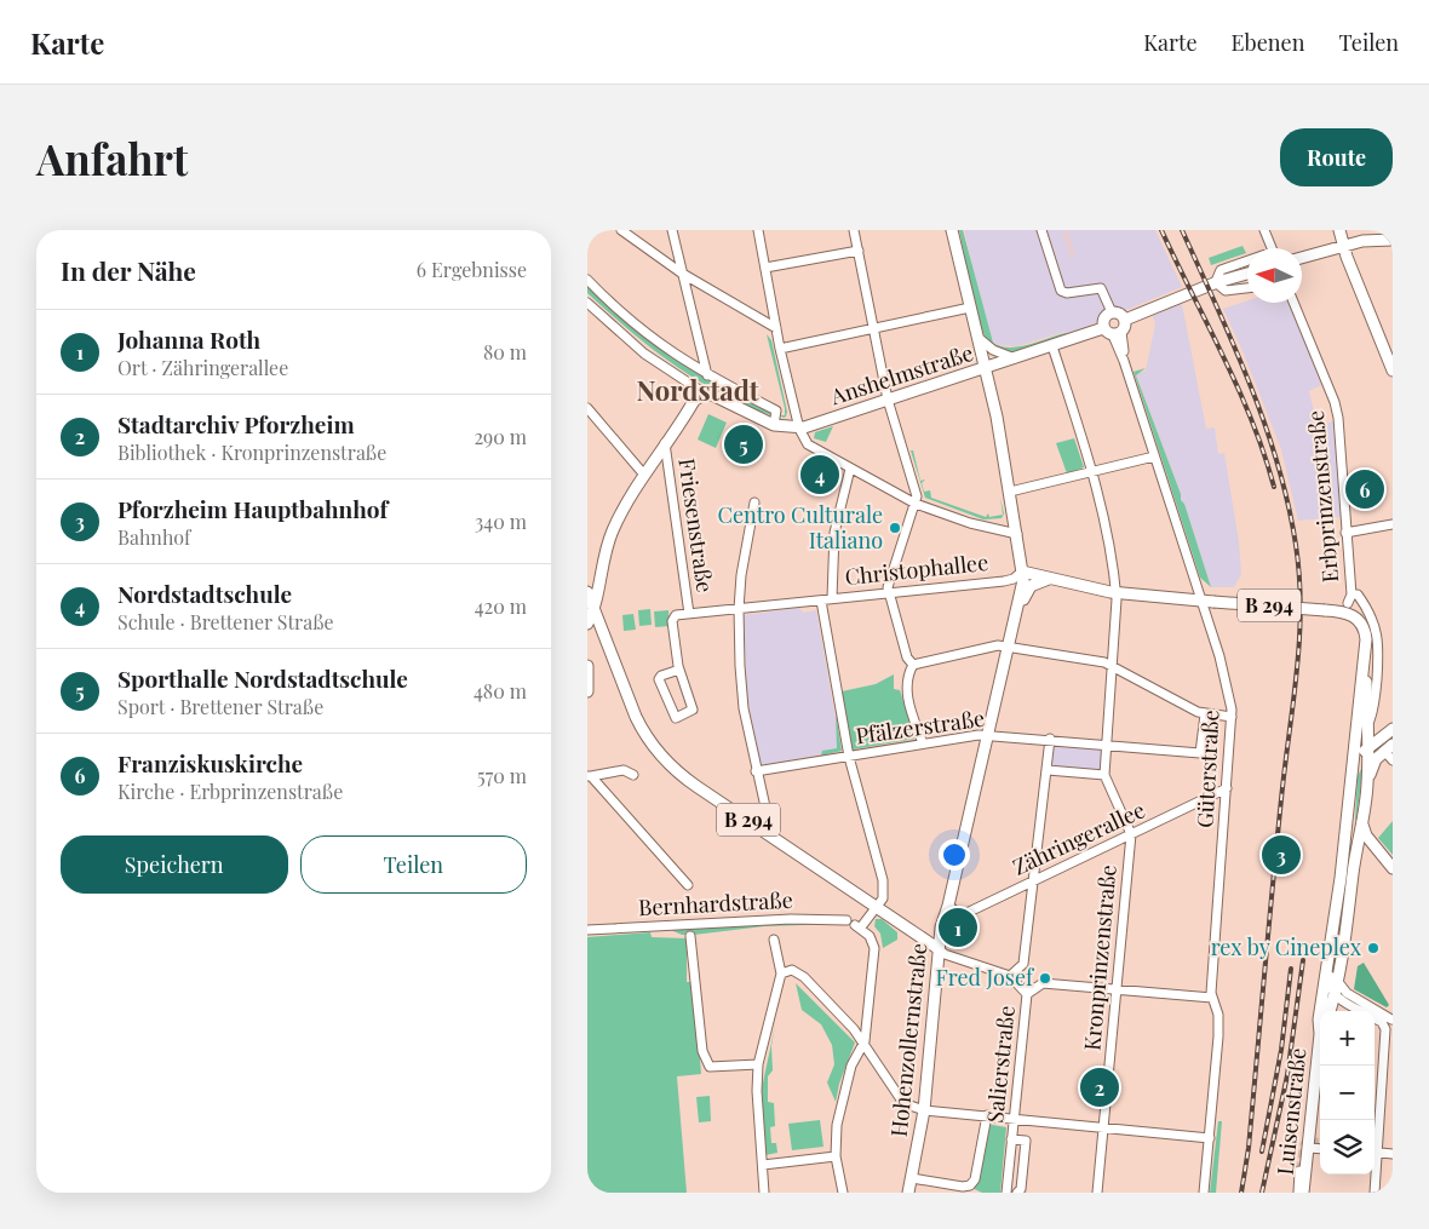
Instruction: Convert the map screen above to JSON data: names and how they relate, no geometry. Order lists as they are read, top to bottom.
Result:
{
  "streets": {
    "main road": [
      "Anshelmstraße",
      "B 294",
      "Hohenzollernstraße",
      "Luisenstraße"
    ],
    "street": [
      "Erbprinzenstraße",
      "Friesenstraße",
      "Christophallee",
      "Pfälzerstraße",
      "Güterstraße",
      "Zähringerallee",
      "Bernhardstraße",
      "Kronprinzenstraße",
      "Salierstraße"
    ]
  },
  "crossings": [
    ["Anshelmstraße", "Güterstraße"],
    ["Anshelmstraße", "Hohenzollernstraße"],
    ["Erbprinzenstraße", "B 294"],
    ["Friesenstraße", "Christophallee"],
    ["Christophallee", "B 294"],
    ["Christophallee", "Hohenzollernstraße"],
    ["B 294", "Güterstraße"],
    ["B 294", "Hohenzollernstraße"],
    ["B 294", "Luisenstraße"],
    ["Pfälzerstraße", "Güterstraße"],
    ["Pfälzerstraße", "Hohenzollernstraße"],
    ["Pfälzerstraße", "Salierstraße"],
    ["Güterstraße", "Zähringerallee"],
    ["Zähringerallee", "Kronprinzenstraße"],
    ["Zähringerallee", "Hohenzollernstraße"],
    ["Zähringerallee", "Salierstraße"],
    ["Hohenzollernstraße", "Salierstraße"]
  ],
  "districts": ["Nordstadt"],
  "places": ["Centro Culturale Italiano", "rex by Cineplex", "Fred Josef"],
  "north": "left",
  "page": {
    "header": "Karte",
    "nav": ["Karte", "Ebenen", "Teilen"],
    "buttons": [
      "Route",
      ["Speichern", "Teilen"]
    ],
    "title": "Anfahrt",
    "heading": ["In der Nähe", "6 Ergebnisse"],
    "list": [
      {
        "mark": "1",
        "name": "Johanna Roth",
        "note": "Ort · Zähringerallee",
        "value": "80 m"
      },
      {
        "mark": "2",
        "name": "Stadtarchiv Pforzheim",
        "note": "Bibliothek · Kronprinzenstraße",
        "value": "290 m"
      },
      {
        "mark": "3",
        "name": "Pforzheim Hauptbahnhof",
        "note": "Bahnhof",
        "value": "340 m"
      },
      {
        "mark": "4",
        "name": "Nordstadtschule",
        "note": "Schule · Brettener Straße",
        "value": "420 m"
      },
      {
        "mark": "5",
        "name": "Sporthalle Nordstadtschule",
        "note": "Sport · Brettener Straße",
        "value": "480 m"
      },
      {
        "mark": "6",
        "name": "Franziskuskirche",
        "note": "Kirche · Erbprinzenstraße",
        "value": "570 m"
      }
    ],
    "pins": [
      "5",
      "4",
      "6",
      "3",
      "1",
      "2"
    ],
    "map_buttons": ["+", "−"]
  }
}
